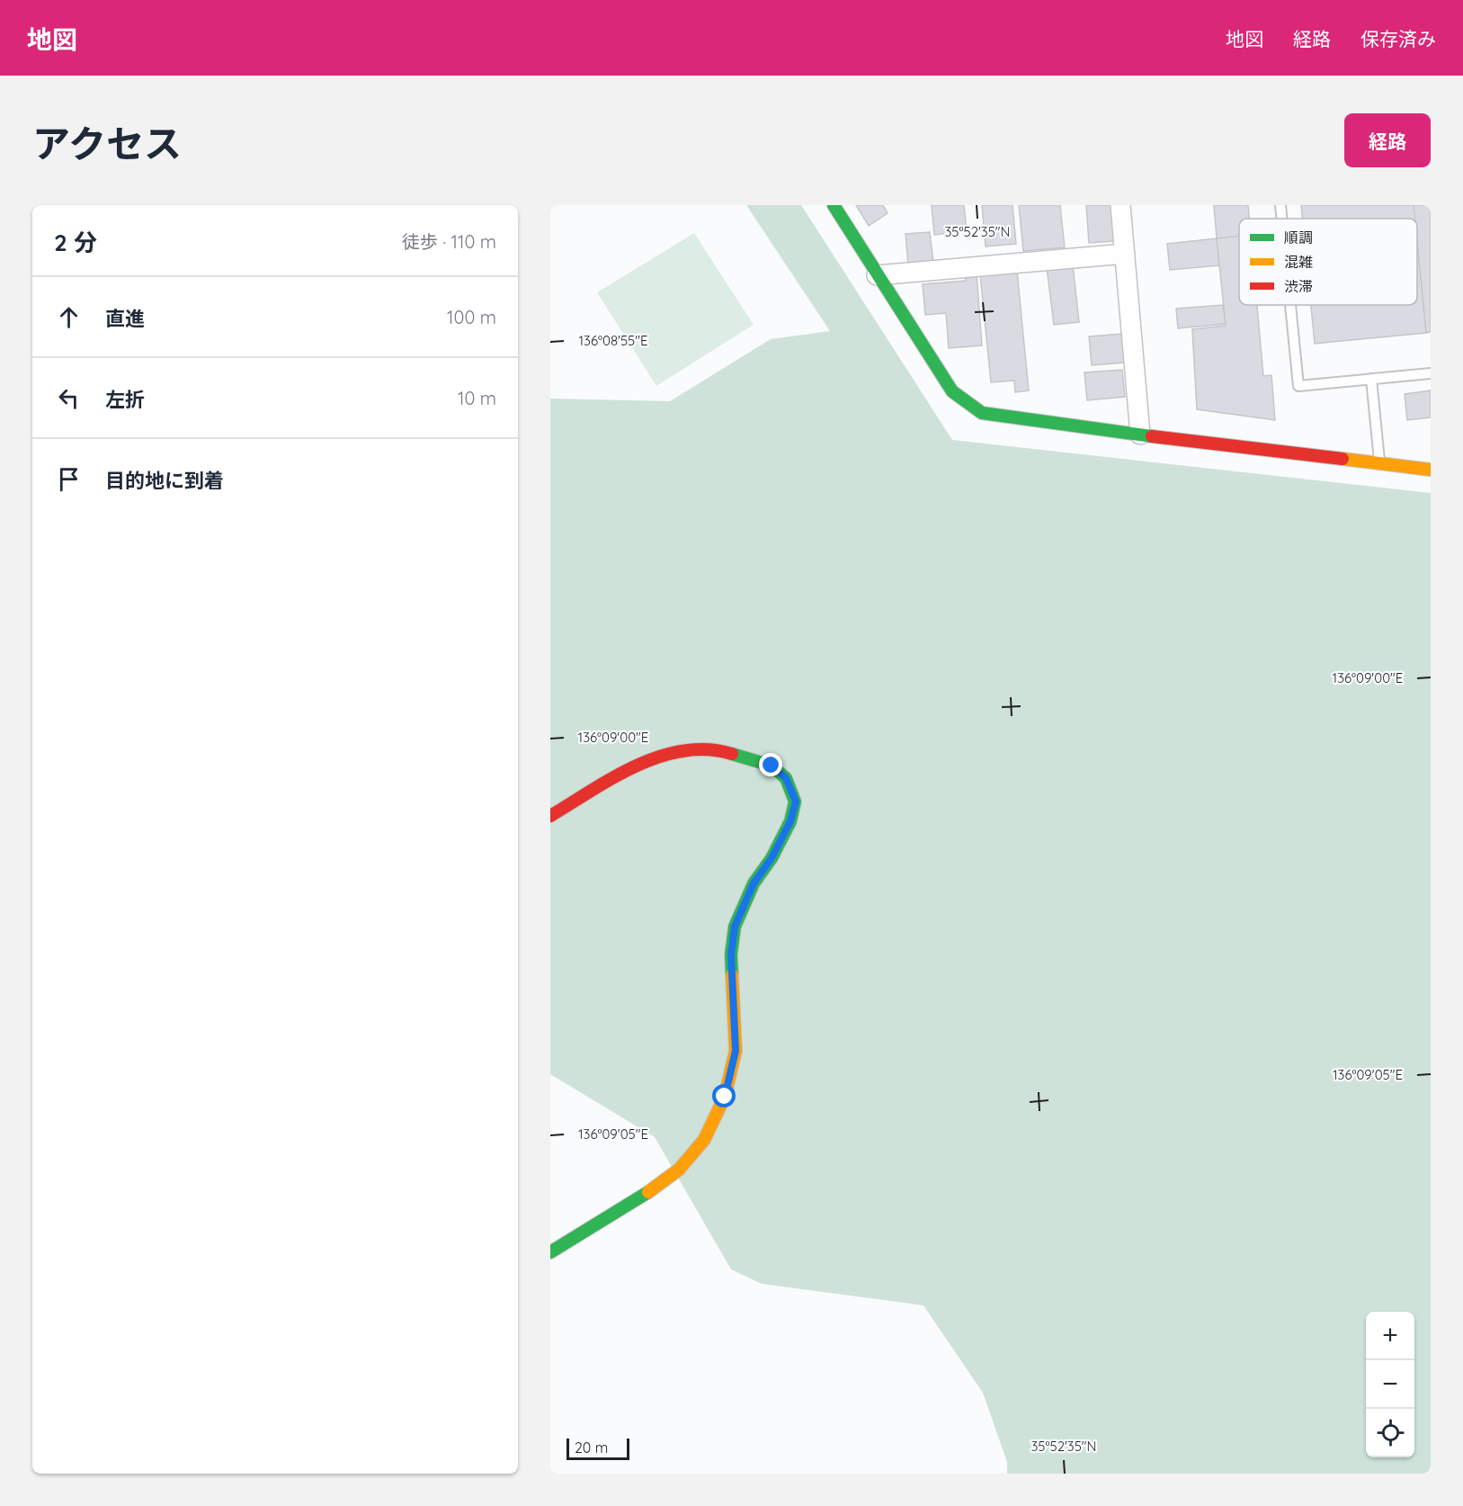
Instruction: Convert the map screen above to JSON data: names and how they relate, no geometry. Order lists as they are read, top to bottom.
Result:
{
  "legend": ["順調", "混雑", "渋滞"],
  "scale_bar": "20 m",
  "page": {
    "header": "地図",
    "nav": ["地図", "経路", "保存済み"],
    "title": "アクセス",
    "buttons": "経路",
    "heading": ["2 分", "徒歩 · 110 m"],
    "list": [
      ["直進", "100 m"],
      ["左折", "10 m"],
      "目的地に到着"
    ],
    "map_buttons": ["+", "−"],
    "scale": "20 m"
  },
  "coordinates": [
    "35°52'35\"N",
    "136°08'55\"E",
    "136°09'00\"E",
    "136°09'05\"E"
  ]
}
